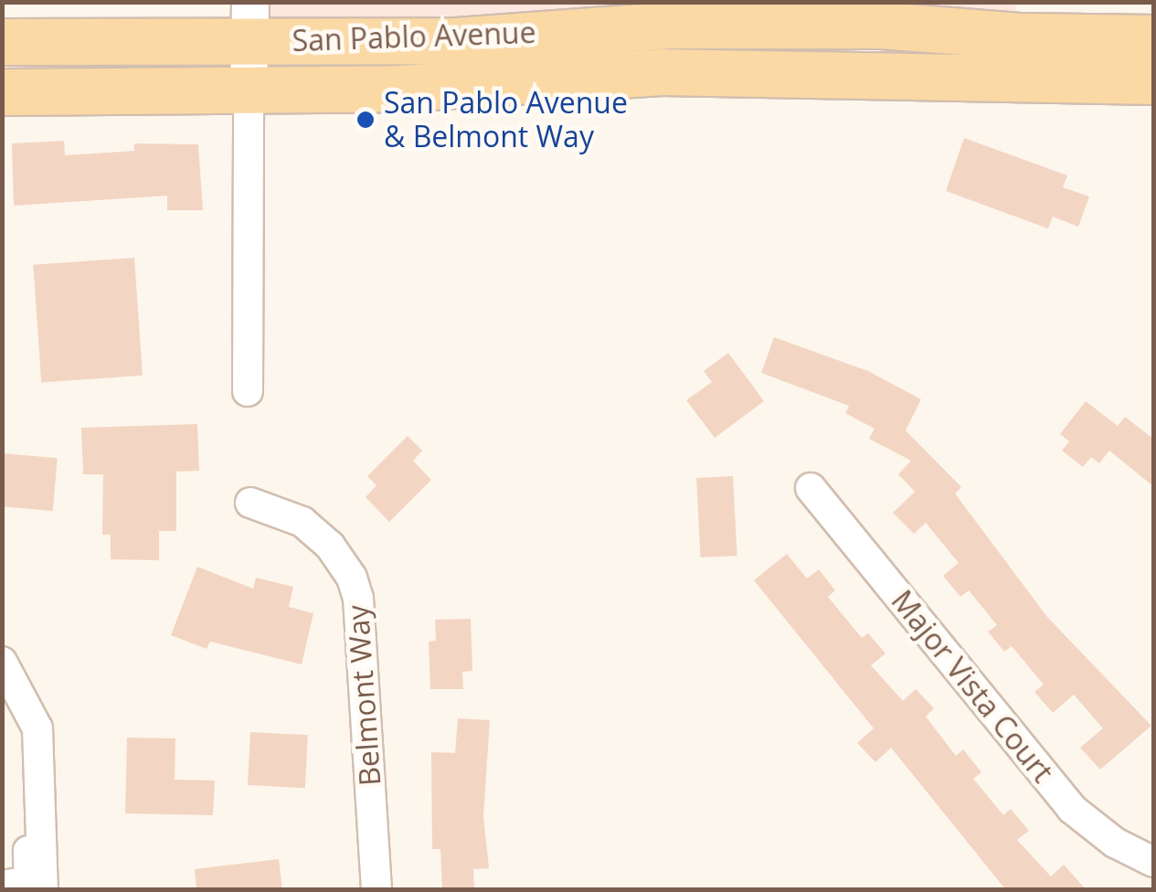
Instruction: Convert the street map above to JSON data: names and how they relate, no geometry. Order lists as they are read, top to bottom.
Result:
{
  "streets": {
    "main road": ["San Pablo Avenue"],
    "street": ["Major Vista Court", "Belmont Way"]
  },
  "places": ["San Pablo Avenue & Belmont Way"]
}
